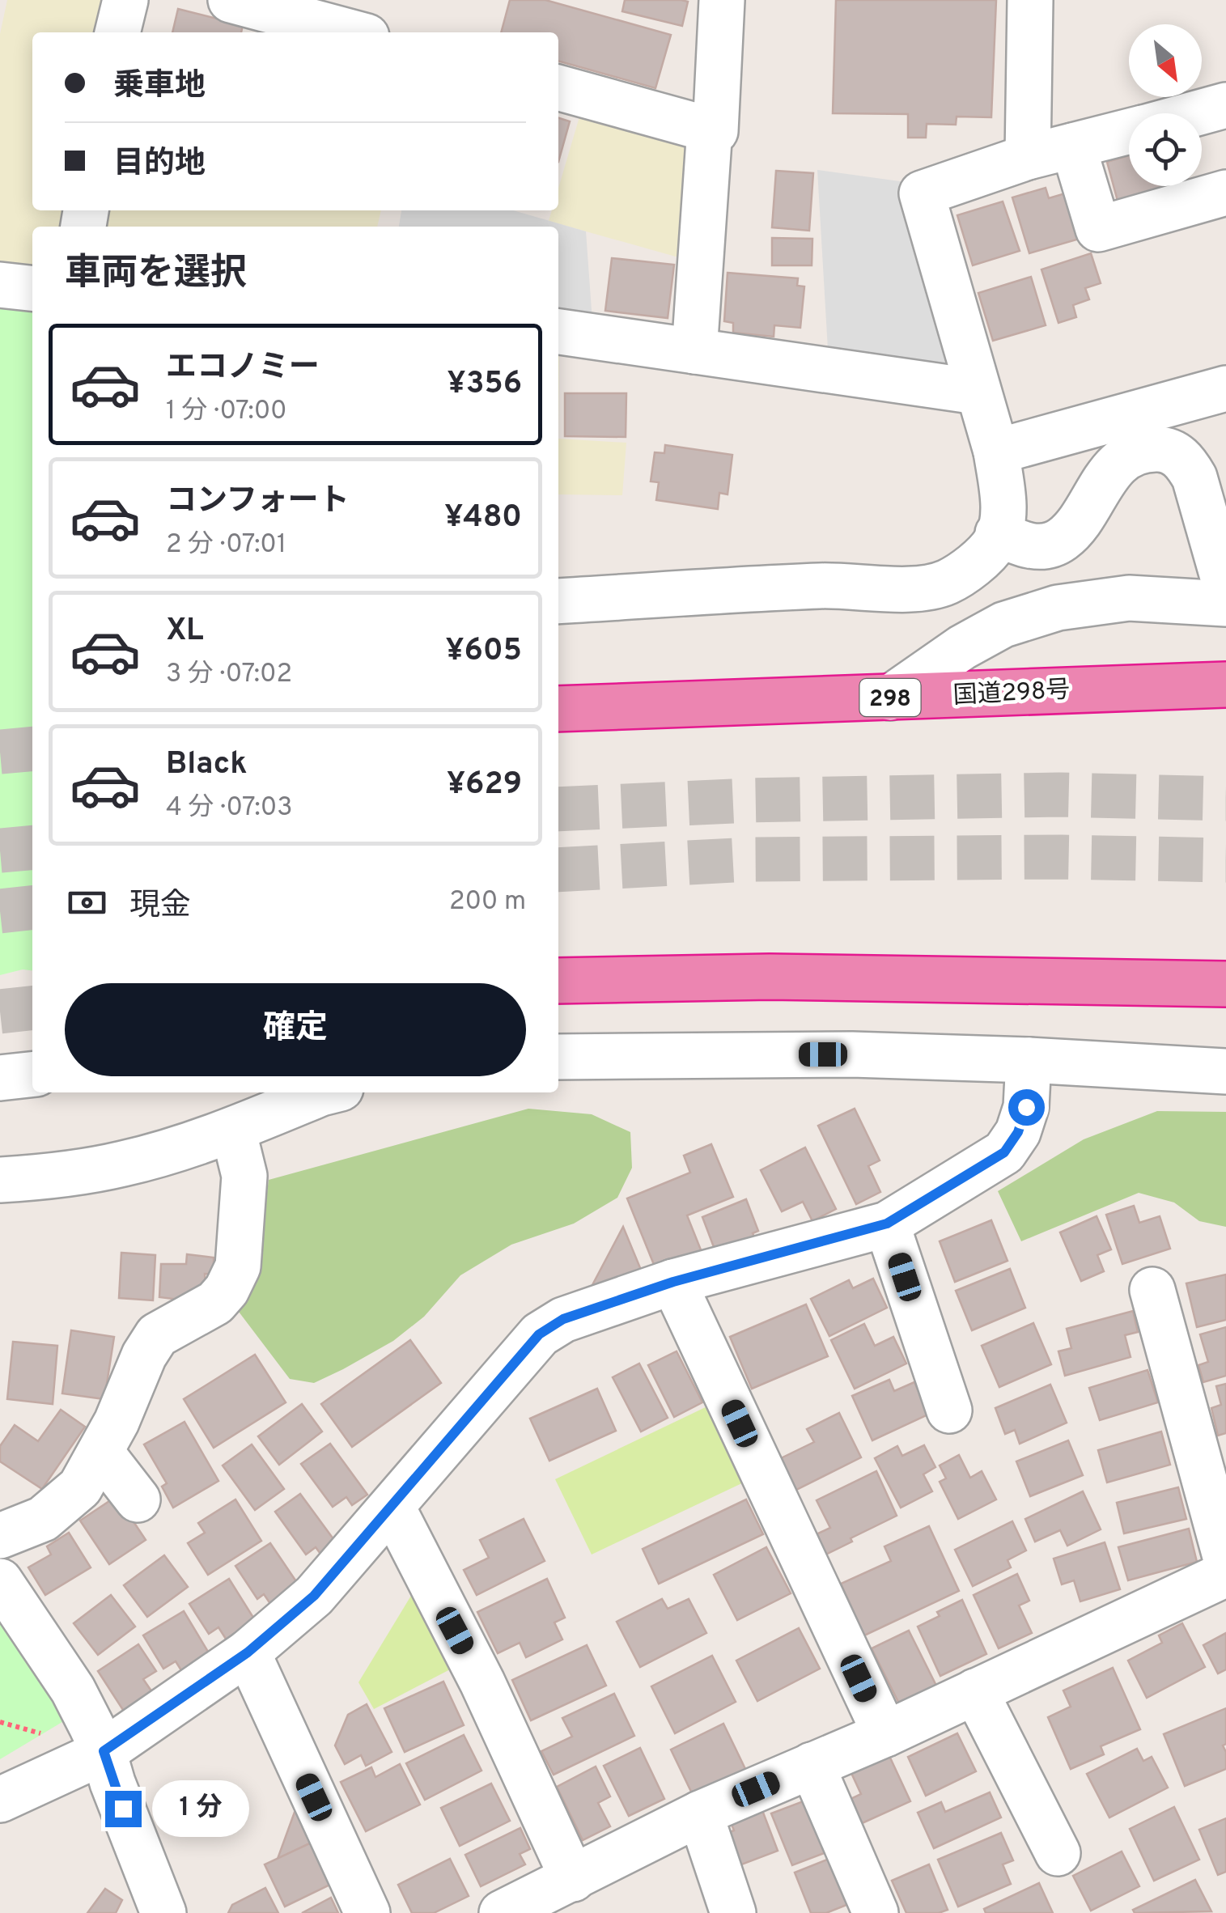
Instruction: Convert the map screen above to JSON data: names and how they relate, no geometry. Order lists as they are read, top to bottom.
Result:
{
  "streets": {
    "highway": ["国道298号", "298"]
  },
  "north": "bottom right",
  "page": {
    "banner": ["乗車地", "目的地"],
    "heading": "車両を選択",
    "list": [
      {
        "name": "エコノミー",
        "note": "1 分 · 07:00",
        "value": "¥356"
      },
      {
        "name": "コンフォート",
        "note": "2 分 · 07:01",
        "value": "¥480"
      },
      {
        "name": "XL",
        "note": "3 分 · 07:02",
        "value": "¥605"
      },
      {
        "name": "Black",
        "note": "4 分 · 07:03",
        "value": "¥629"
      }
    ],
    "pay": ["現金", "200 m"],
    "buttons": "確定",
    "bubble": "1 分"
  }
}
